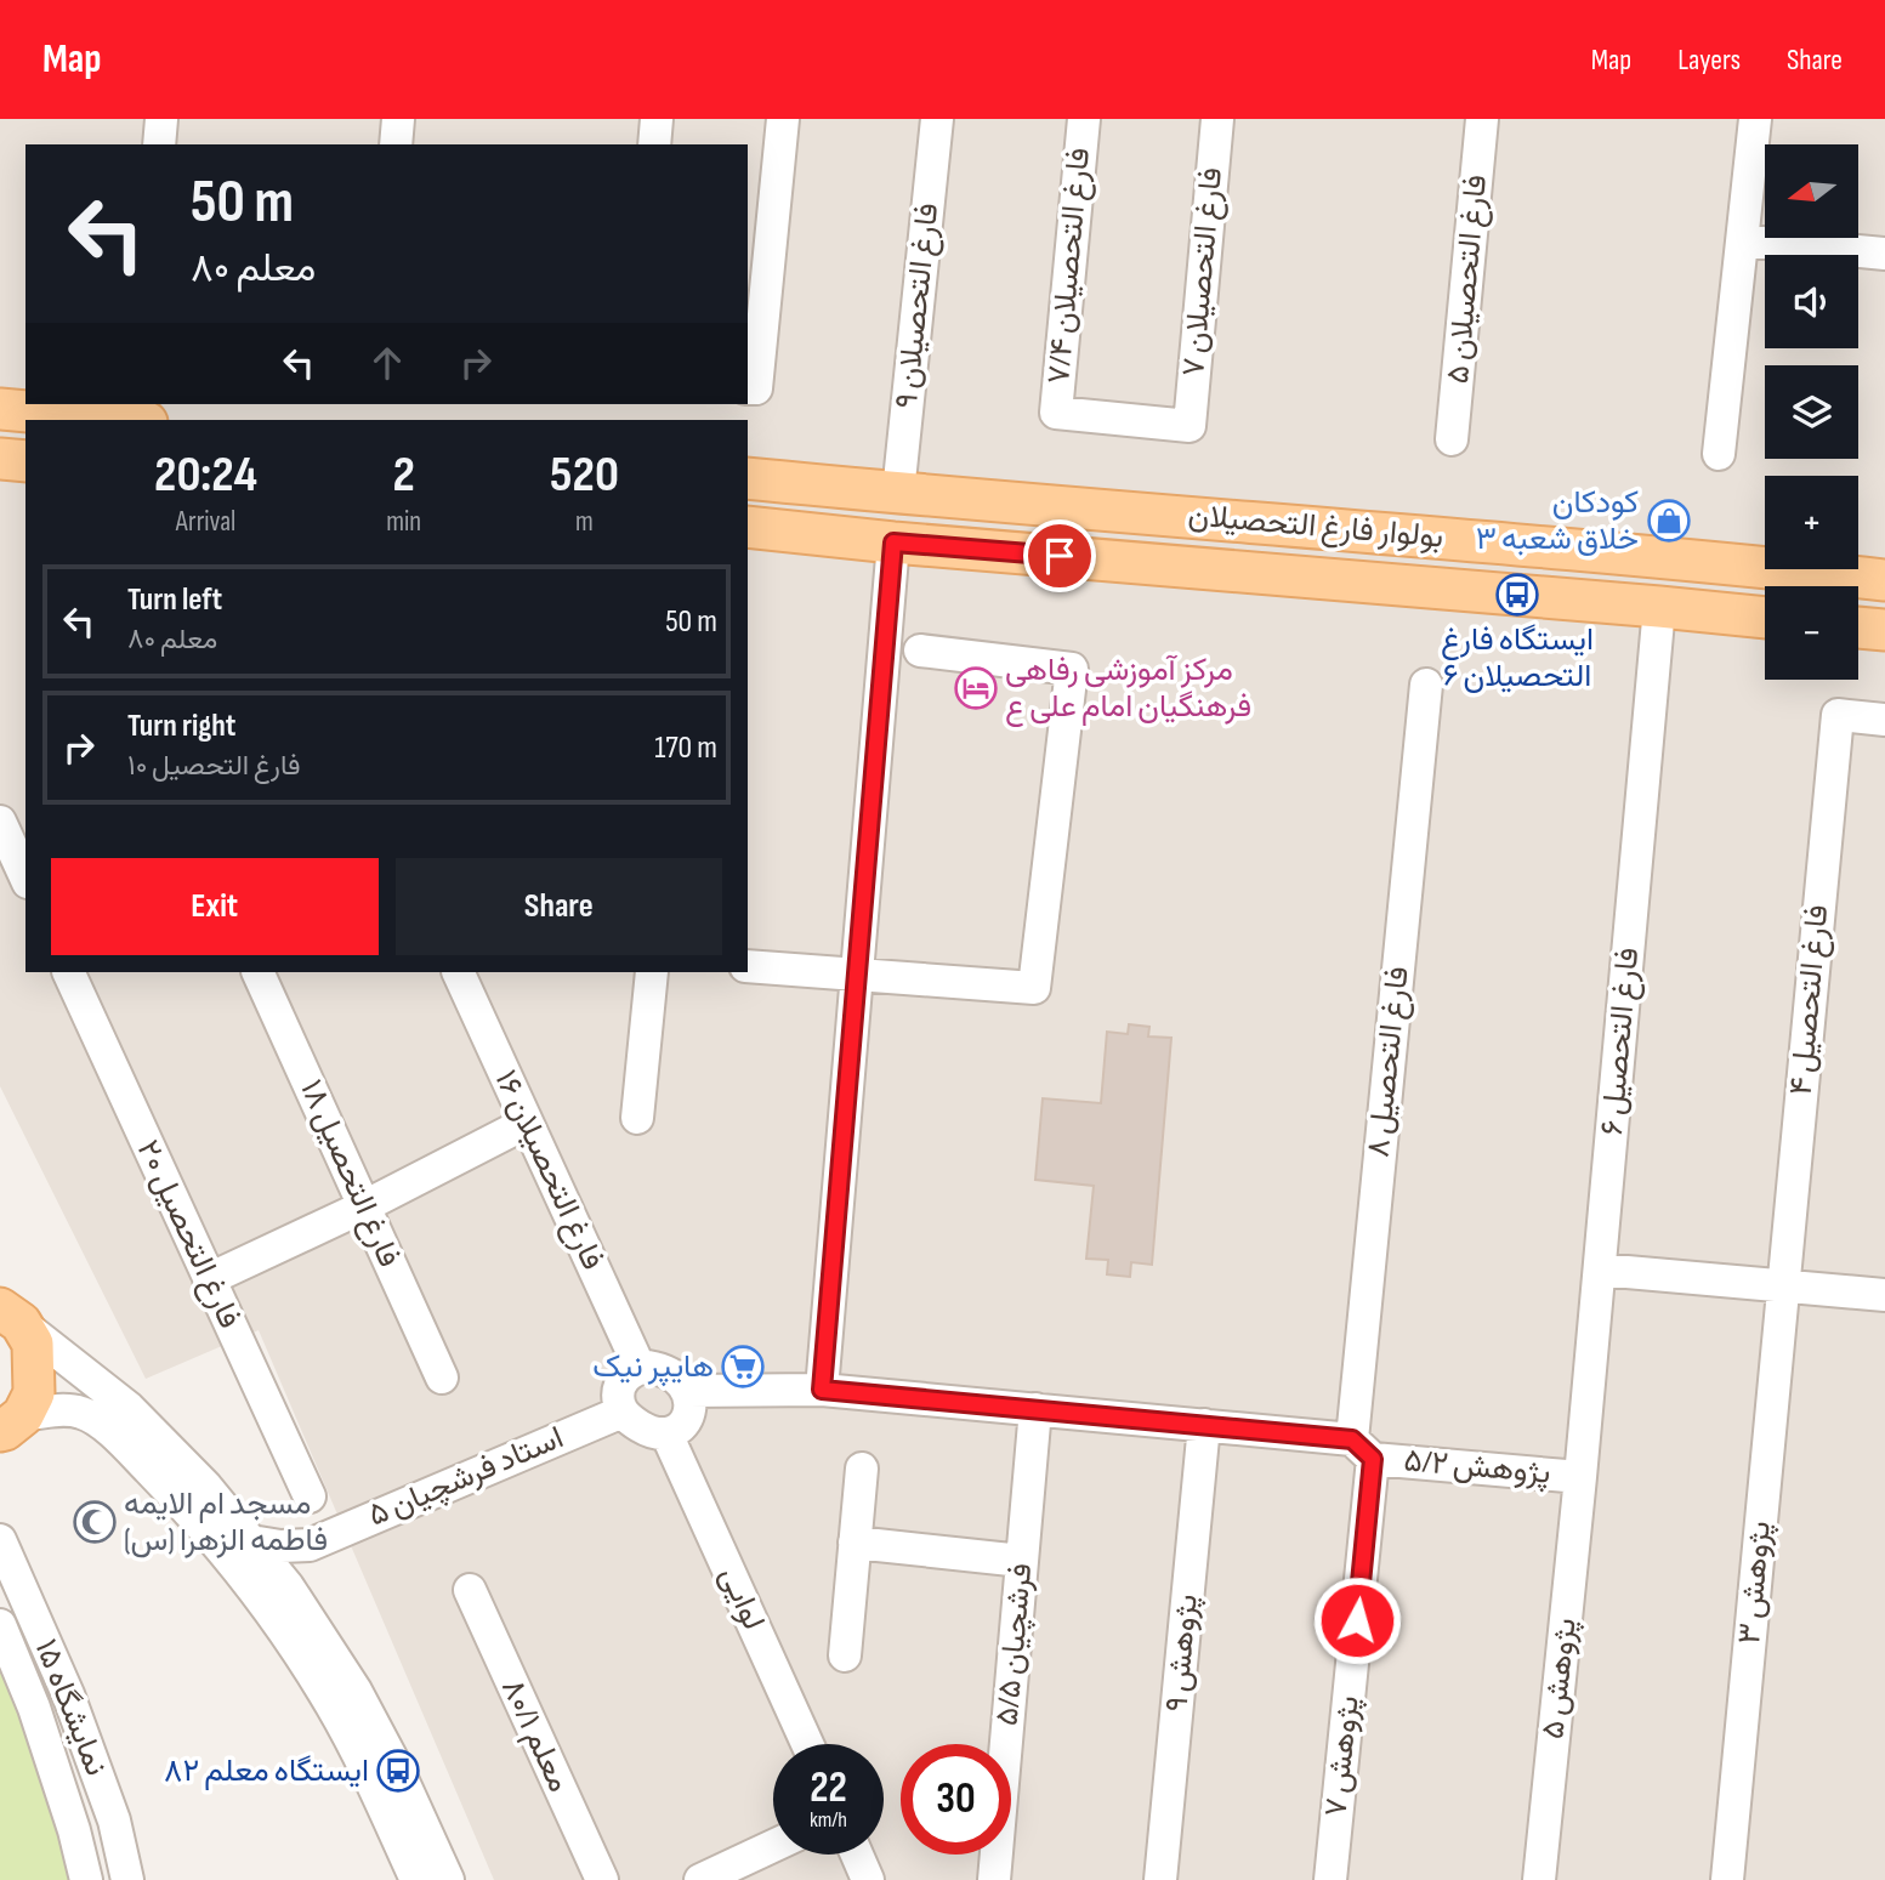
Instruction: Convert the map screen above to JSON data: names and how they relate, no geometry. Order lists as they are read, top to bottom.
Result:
{
  "streets": {
    "main road": ["بولوار فارغ التحصیلان"],
    "street": [
      "فارغ التحصیلان ۷/۴",
      "فارغ التحصیلان ۷",
      "فارغ التحصیلان ۵",
      "فارغ التحصیلان ۹",
      "فارغ التحصیل ۴",
      "فارغ التحصیل ۶",
      "فارغ التحصیل ۸",
      "فارغ التحصیلان ۱۶",
      "فارغ التحصیل ۱۸",
      "فارغ التحصیل ۲۰",
      "پژوهش ۵/۲",
      "استاد فرشچیان ۵",
      "پژوهش ۳",
      "لوایی",
      "فرشچیان ۵/۵",
      "پژوهش ۹",
      "پژوهش ۵",
      "نمایشگاه ۱۵",
      "معلم ۸۰/۱",
      "پژوهش ۷"
    ]
  },
  "crossings": [
    ["فارغ التحصیلان ۷/۴", "فارغ التحصیلان ۷"],
    ["فارغ التحصیلان ۹", "بولوار فارغ التحصیلان"],
    ["بولوار فارغ التحصیلان", "فارغ التحصیل ۶"],
    ["فارغ التحصیل ۴", "پژوهش ۳"],
    ["فارغ التحصیل ۶", "پژوهش ۵/۲"],
    ["فارغ التحصیل ۶", "پژوهش ۵"],
    ["فارغ التحصیل ۸", "پژوهش ۵/۲"],
    ["فارغ التحصیل ۸", "پژوهش ۷"],
    ["فارغ التحصیلان ۱۶", "پژوهش ۵/۲"],
    ["فارغ التحصیلان ۱۶", "استاد فرشچیان ۵"],
    ["فارغ التحصیلان ۱۶", "لوایی"],
    ["پژوهش ۵/۲", "استاد فرشچیان ۵"],
    ["پژوهش ۵/۲", "لوایی"],
    ["پژوهش ۵/۲", "فرشچیان ۵/۵"],
    ["پژوهش ۵/۲", "پژوهش ۹"],
    ["پژوهش ۵/۲", "پژوهش ۵"],
    ["پژوهش ۵/۲", "پژوهش ۷"],
    ["استاد فرشچیان ۵", "لوایی"]
  ],
  "places": {
    "shop": ["کودکان خلاق شعبه ۳"],
    "bus stop": ["ایستگاه فارغ التحصیلان ۶", "ایستگاه معلم ۸۲"],
    "hotel": ["مرکز آموزشی رفاهی فرهنگیان امام علی ع"],
    "supermarket": ["هایپر نیک"],
    "mosque": ["مسجد ام الایمه فاطمه الزهرا (س)"]
  },
  "north": "left",
  "page": {
    "header": "Map",
    "nav": ["Map", "Layers", "Share"],
    "map_buttons": ["+", "−"],
    "turn": ["50 m", "معلم ۸۰"],
    "eta": [
      "20:24",
      "Arrival",
      "2",
      "min",
      "520",
      "m"
    ],
    "list": [
      {
        "name": "Turn left",
        "note": "معلم ۸۰",
        "value": "50 m"
      },
      {
        "name": "Turn right",
        "note": "فارغ التحصیل ۱۰",
        "value": "170 m"
      }
    ],
    "buttons": ["Exit", "Share"],
    "speed": "22 km/h",
    "limit": "30"
  }
}
